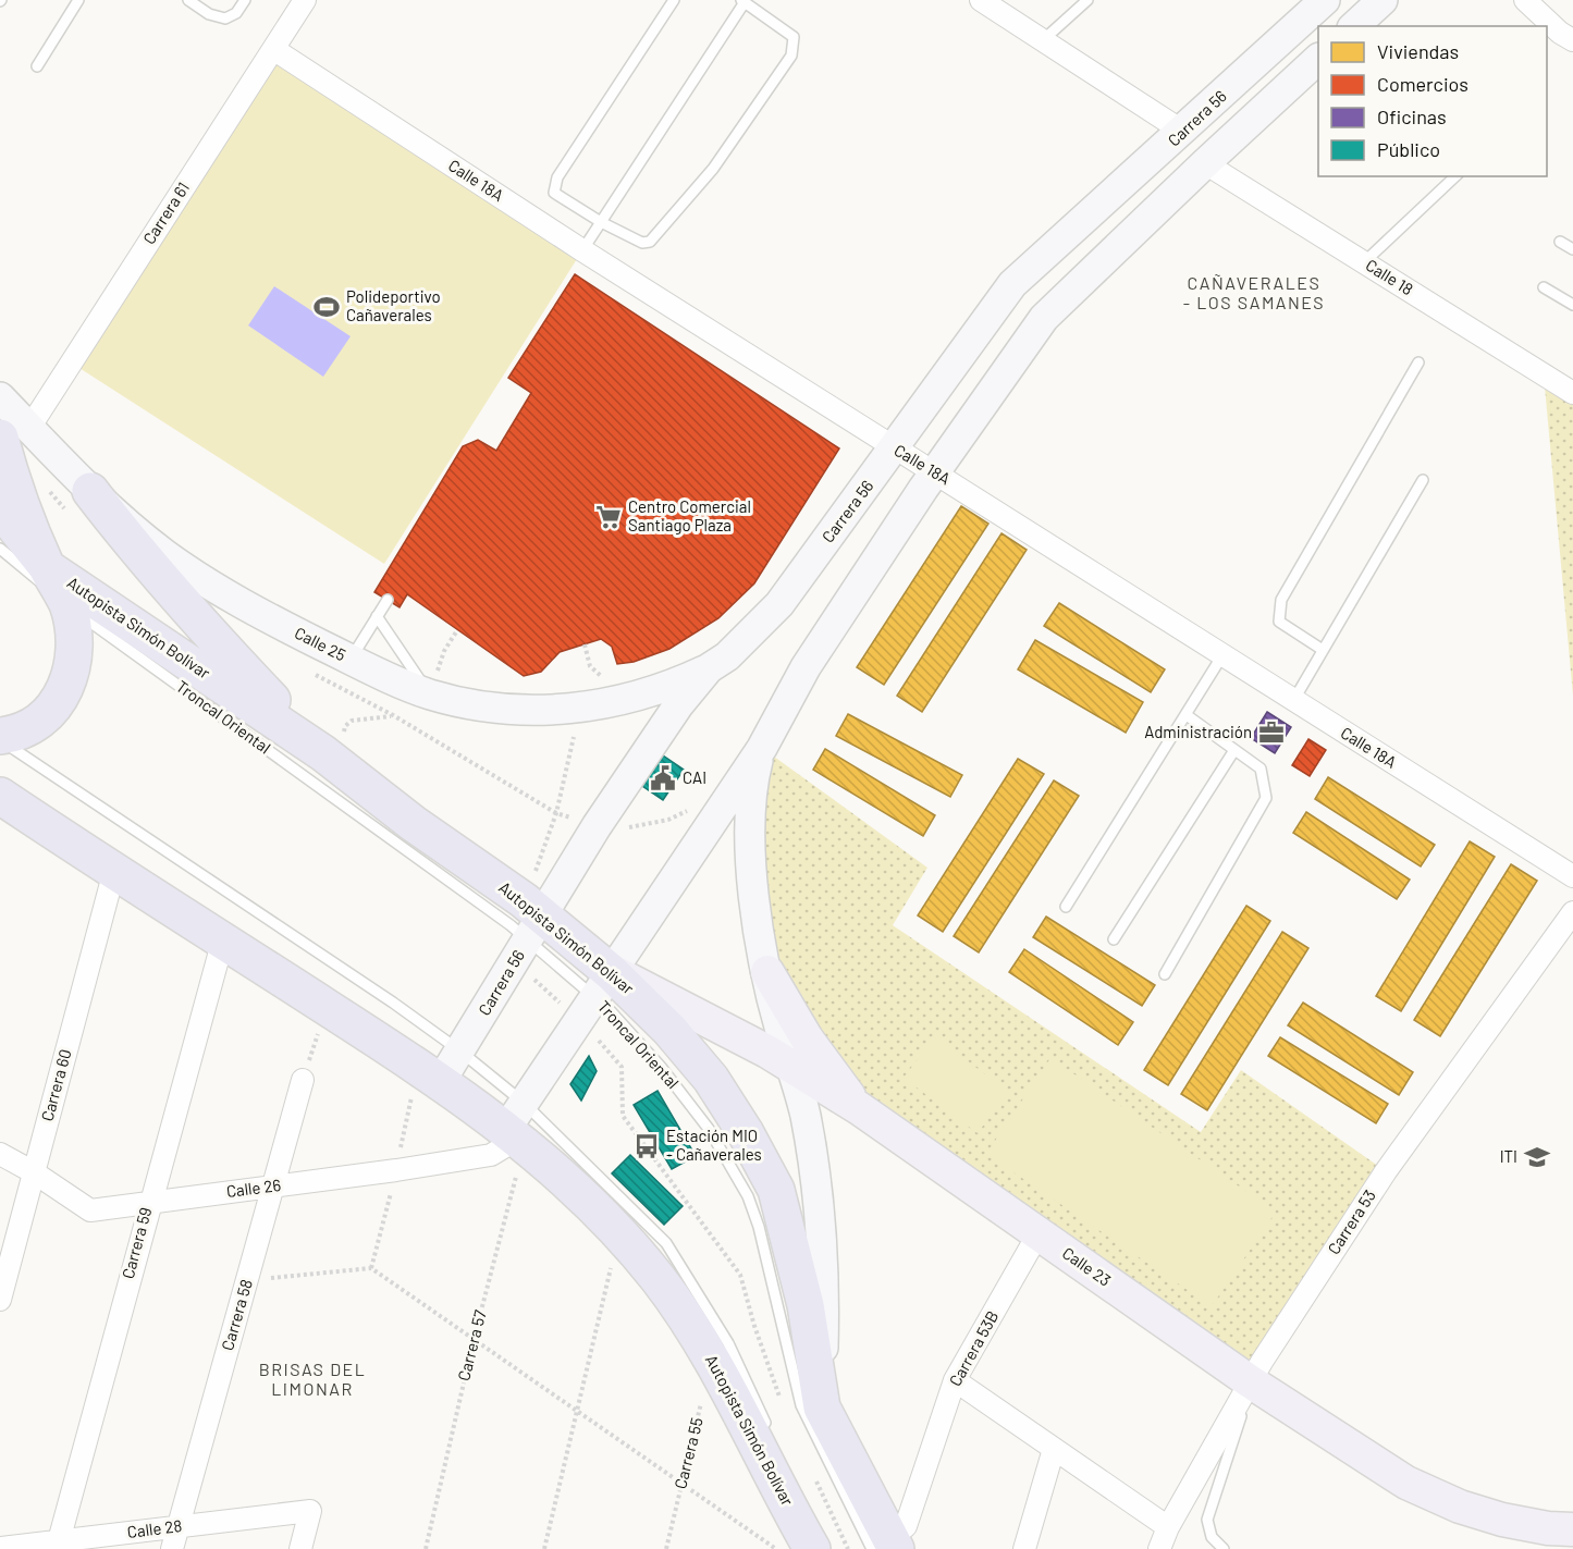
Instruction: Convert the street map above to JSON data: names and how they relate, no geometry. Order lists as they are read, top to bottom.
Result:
{
  "streets": {
    "highway": ["Autopista Simón Bolívar"],
    "main road": ["Calle 23"],
    "street": [
      "Carrera 56",
      "Calle 18A",
      "Carrera 61",
      "Calle 18",
      "Calle 25",
      "Carrera 60",
      "Calle 26",
      "Carrera 53",
      "Carrera 59",
      "Carrera 58",
      "Carrera 53B",
      "Calle 28"
    ],
    "lane": ["Troncal Oriental"],
    "path": ["Carrera 57", "Carrera 55"]
  },
  "crossings": [
    ["Carrera 56", "Calle 18A"],
    ["Carrera 56", "Autopista Simón Bolívar"],
    ["Carrera 56", "Calle 25"],
    ["Carrera 56", "Troncal Oriental"],
    ["Calle 18A", "Carrera 61"],
    ["Carrera 61", "Calle 25"],
    ["Autopista Simón Bolívar", "Troncal Oriental"],
    ["Autopista Simón Bolívar", "Carrera 60"],
    ["Autopista Simón Bolívar", "Calle 26"],
    ["Autopista Simón Bolívar", "Carrera 59"],
    ["Autopista Simón Bolívar", "Calle 23"],
    ["Autopista Simón Bolívar", "Carrera 57"],
    ["Autopista Simón Bolívar", "Carrera 53B"],
    ["Autopista Simón Bolívar", "Carrera 55"],
    ["Troncal Oriental", "Calle 23"],
    ["Troncal Oriental", "Carrera 53B"],
    ["Carrera 60", "Calle 26"],
    ["Calle 26", "Carrera 59"],
    ["Calle 26", "Carrera 58"],
    ["Calle 26", "Carrera 57"],
    ["Carrera 53", "Calle 23"],
    ["Carrera 59", "Calle 28"],
    ["Calle 23", "Carrera 53B"],
    ["Carrera 58", "Calle 28"]
  ],
  "districts": ["CAÑAVERALES - LOS SAMANES", "BRISAS DEL LIMONAR"],
  "places": {
    "sports": ["Polideportivo Cañaverales"],
    "supermarket": ["Centro Comercial Santiago Plaza"],
    "office": ["Administración"],
    "public building": ["CAI"],
    "bus stop": ["Estación MIO - Cañaverales"],
    "school or university": ["ITI"]
  },
  "legend": [
    "Viviendas",
    "Comercios",
    "Oficinas",
    "Público"
  ]
}
